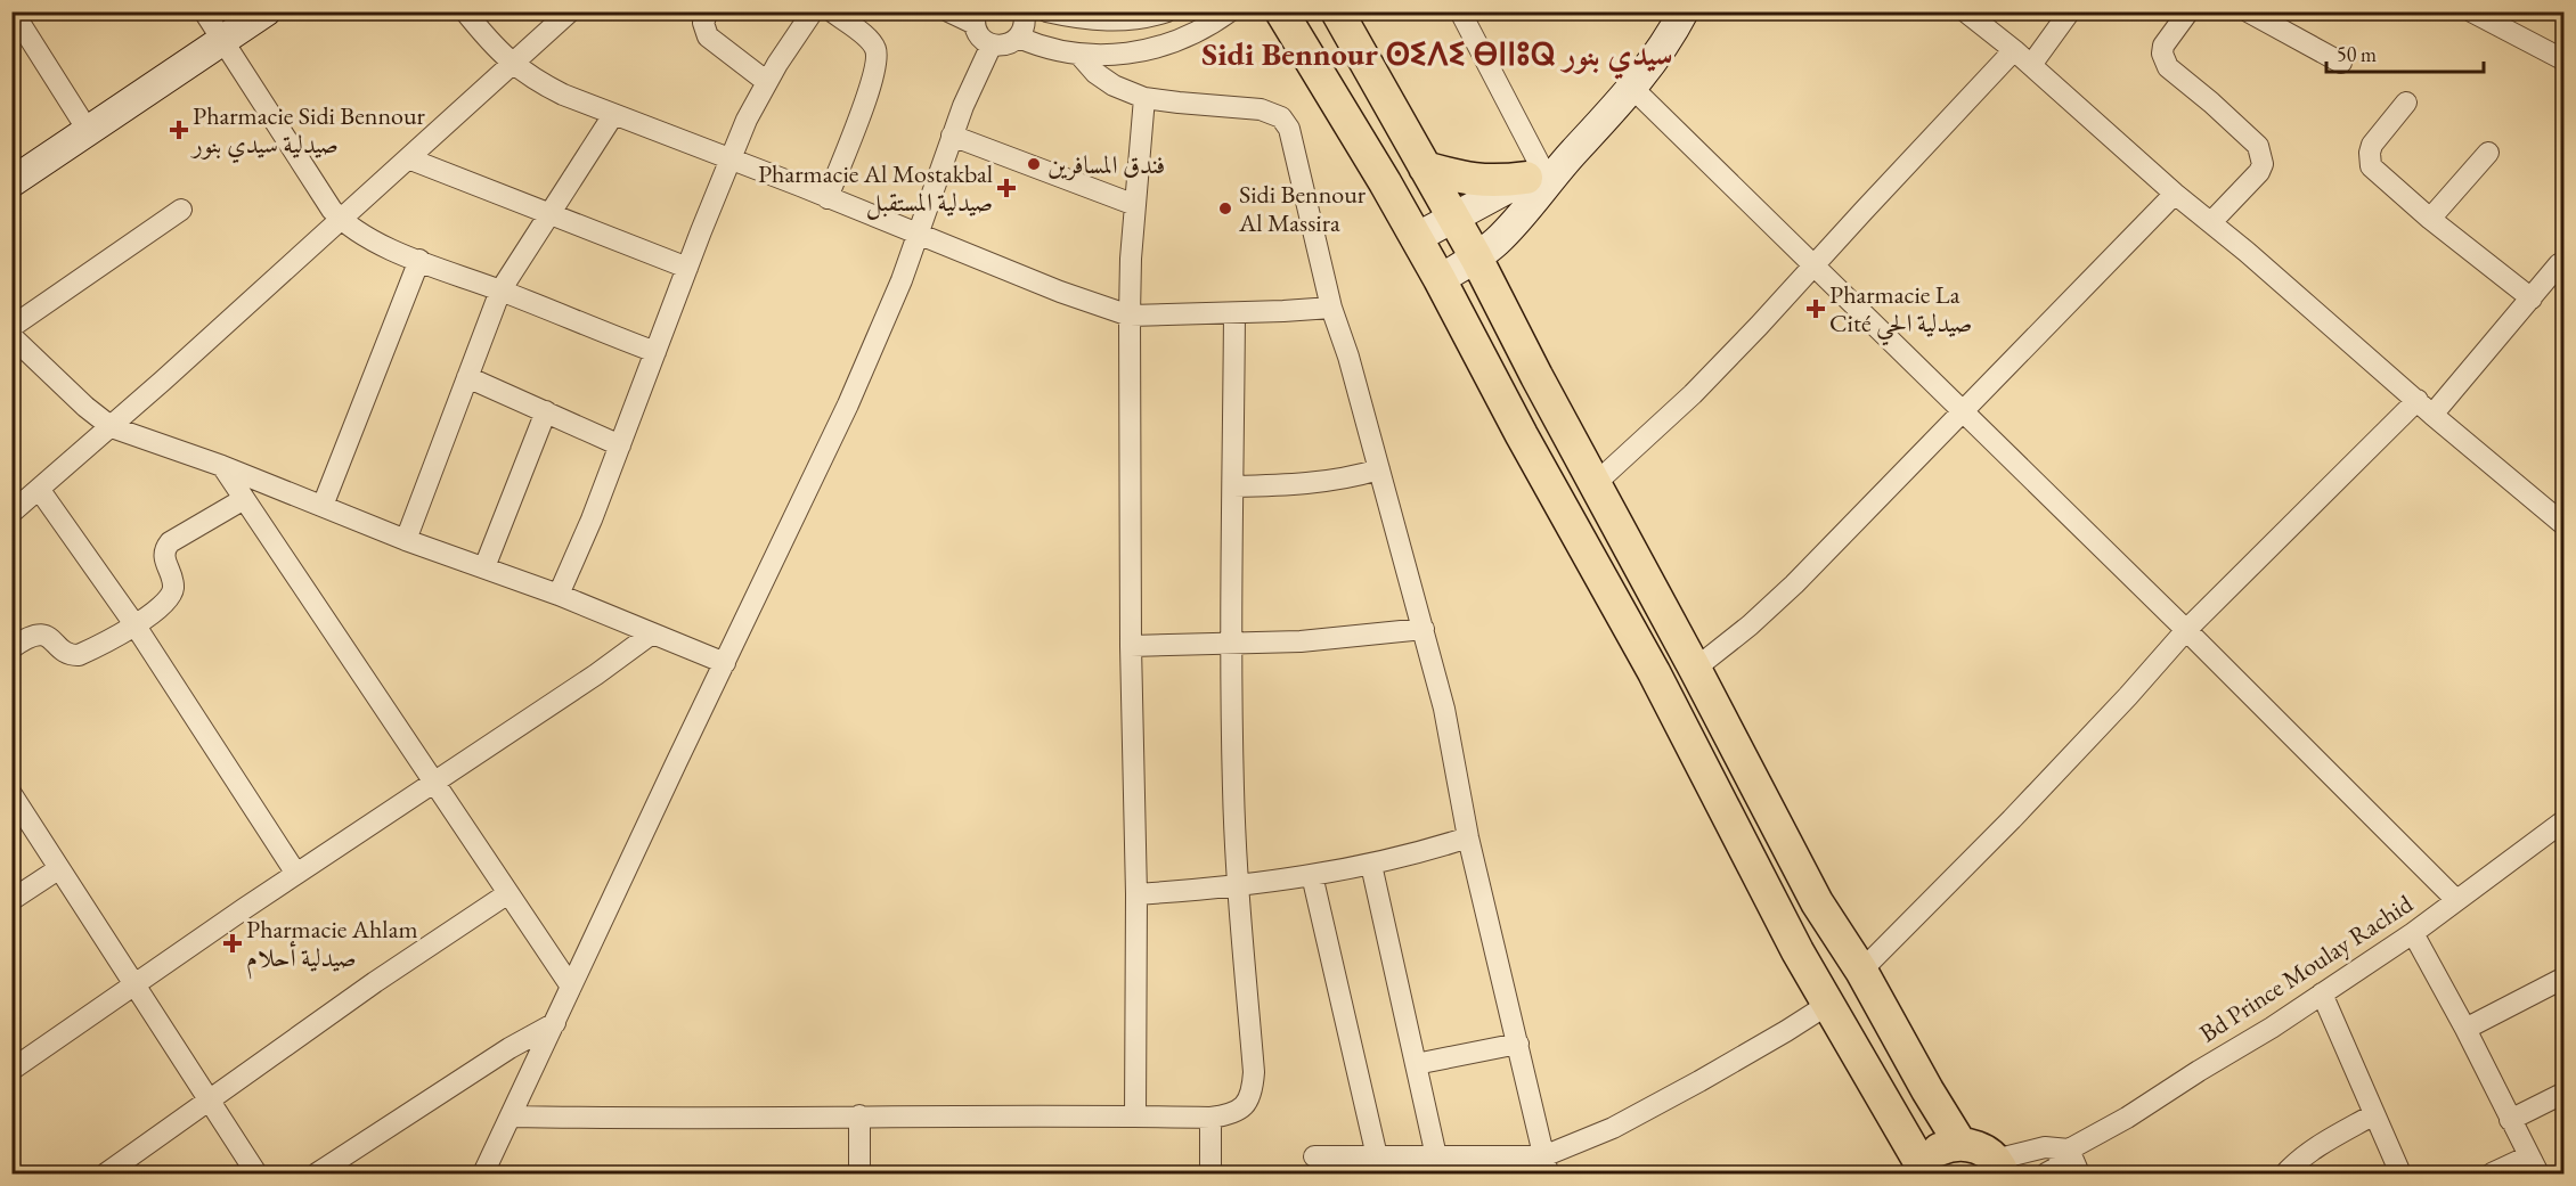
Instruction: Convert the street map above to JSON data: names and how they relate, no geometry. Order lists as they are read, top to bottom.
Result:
{
  "streets": {
    "street": ["Bd Prince Moulay Rachid"]
  },
  "districts": ["Sidi Bennour ⵙⵉⴷⵉ ⴱⵏⵏⵓⵕ سيدي بنور"],
  "places": {
    "health": [
      "Pharmacie Sidi Bennour صيدلية سيدي بنور",
      "Pharmacie Al Mostakbal صيدلية المستقبل",
      "Pharmacie La Cité صيدلية الحي",
      "Pharmacie Ahlam صيدلية أحلام"
    ],
    "other": ["فندق المسافرين", "Sidi Bennour Al Massira"]
  },
  "scale_bar": "50 m"
}
